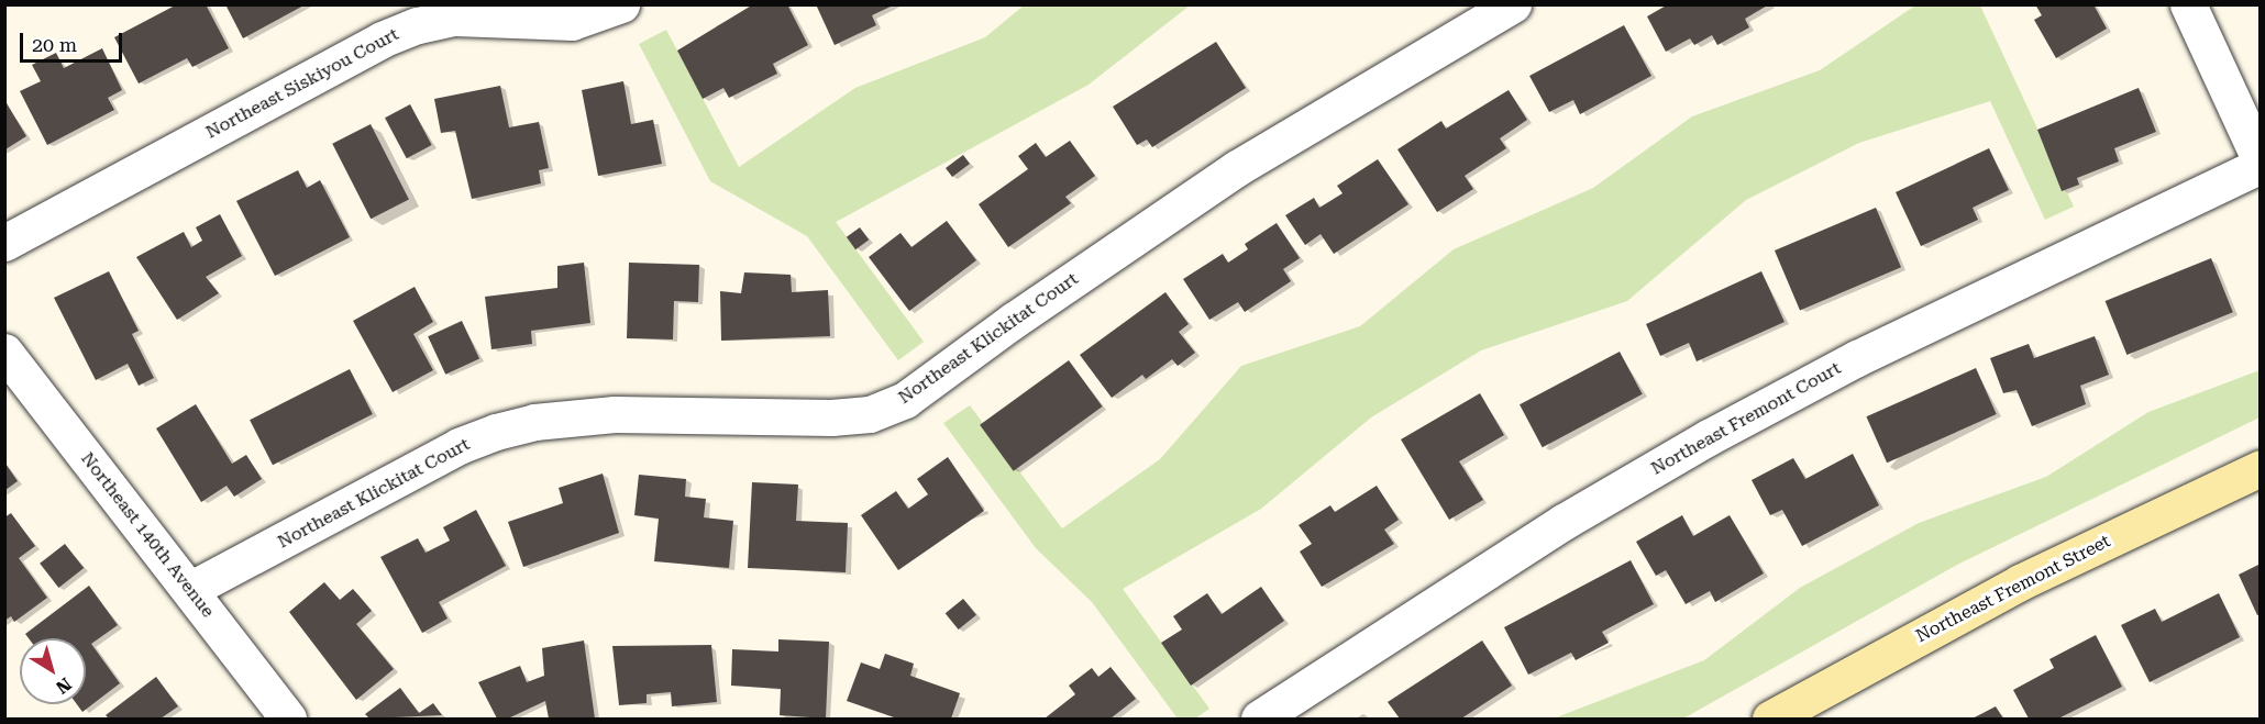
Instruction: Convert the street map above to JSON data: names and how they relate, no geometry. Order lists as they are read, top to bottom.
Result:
{
  "streets": {
    "street": [
      "Northeast Siskiyou Court",
      "Northeast Klickitat Court",
      "Northeast Fremont Court",
      "Northeast 140th Avenue",
      "Northeast Fremont Street"
    ]
  },
  "crossings": [
    ["Northeast Klickitat Court", "Northeast 140th Avenue"]
  ],
  "scale_bar": "20 m",
  "north": "bottom right"
}
